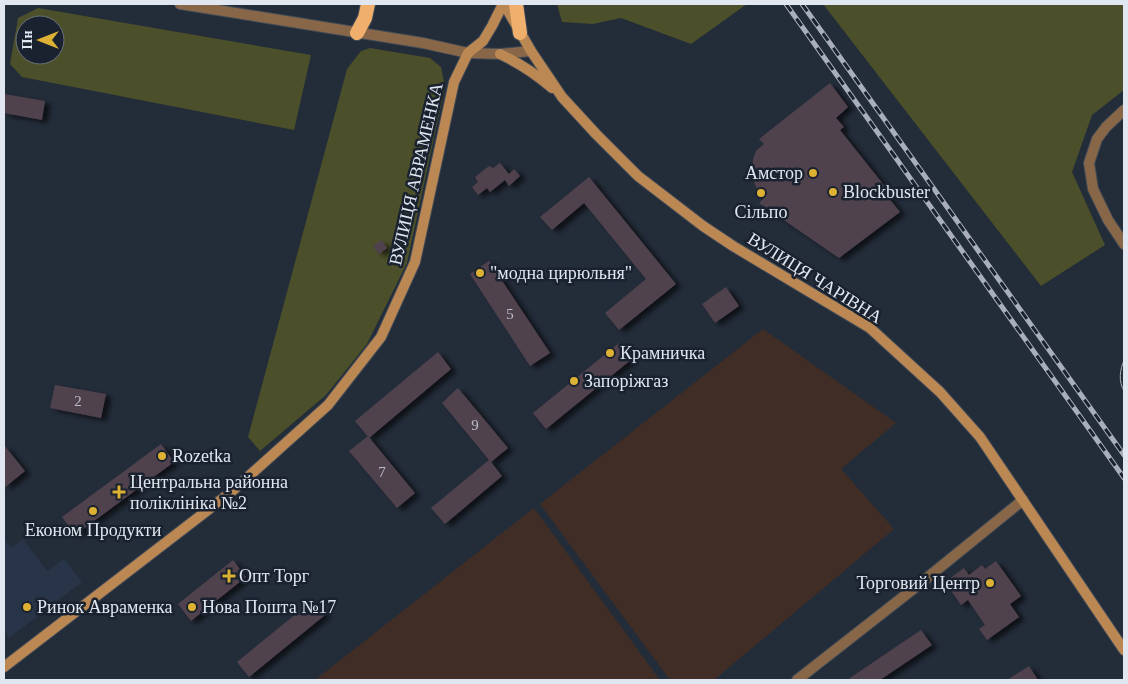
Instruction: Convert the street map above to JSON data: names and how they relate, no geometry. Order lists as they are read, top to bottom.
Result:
{
  "streets": {
    "main road": ["ВУЛИЦЯ АВРАМЕНКА", "ВУЛИЦЯ ЧАРІВНА"]
  },
  "places": {
    "other": [
      "Амстор",
      "Blockbuster",
      "Сільпо",
      "\"модна цирюльня\"",
      "Крамничка",
      "Запоріжгаз",
      "Rozetka",
      "Економ Продукти",
      "Торговий Центр",
      "Ринок Авраменка",
      "Нова Пошта №17"
    ],
    "health": ["Центральна районна поліклініка №2", "Опт Торг"]
  },
  "house_numbers": [
    "5",
    "2",
    "9",
    "7"
  ],
  "north": "left"
}
